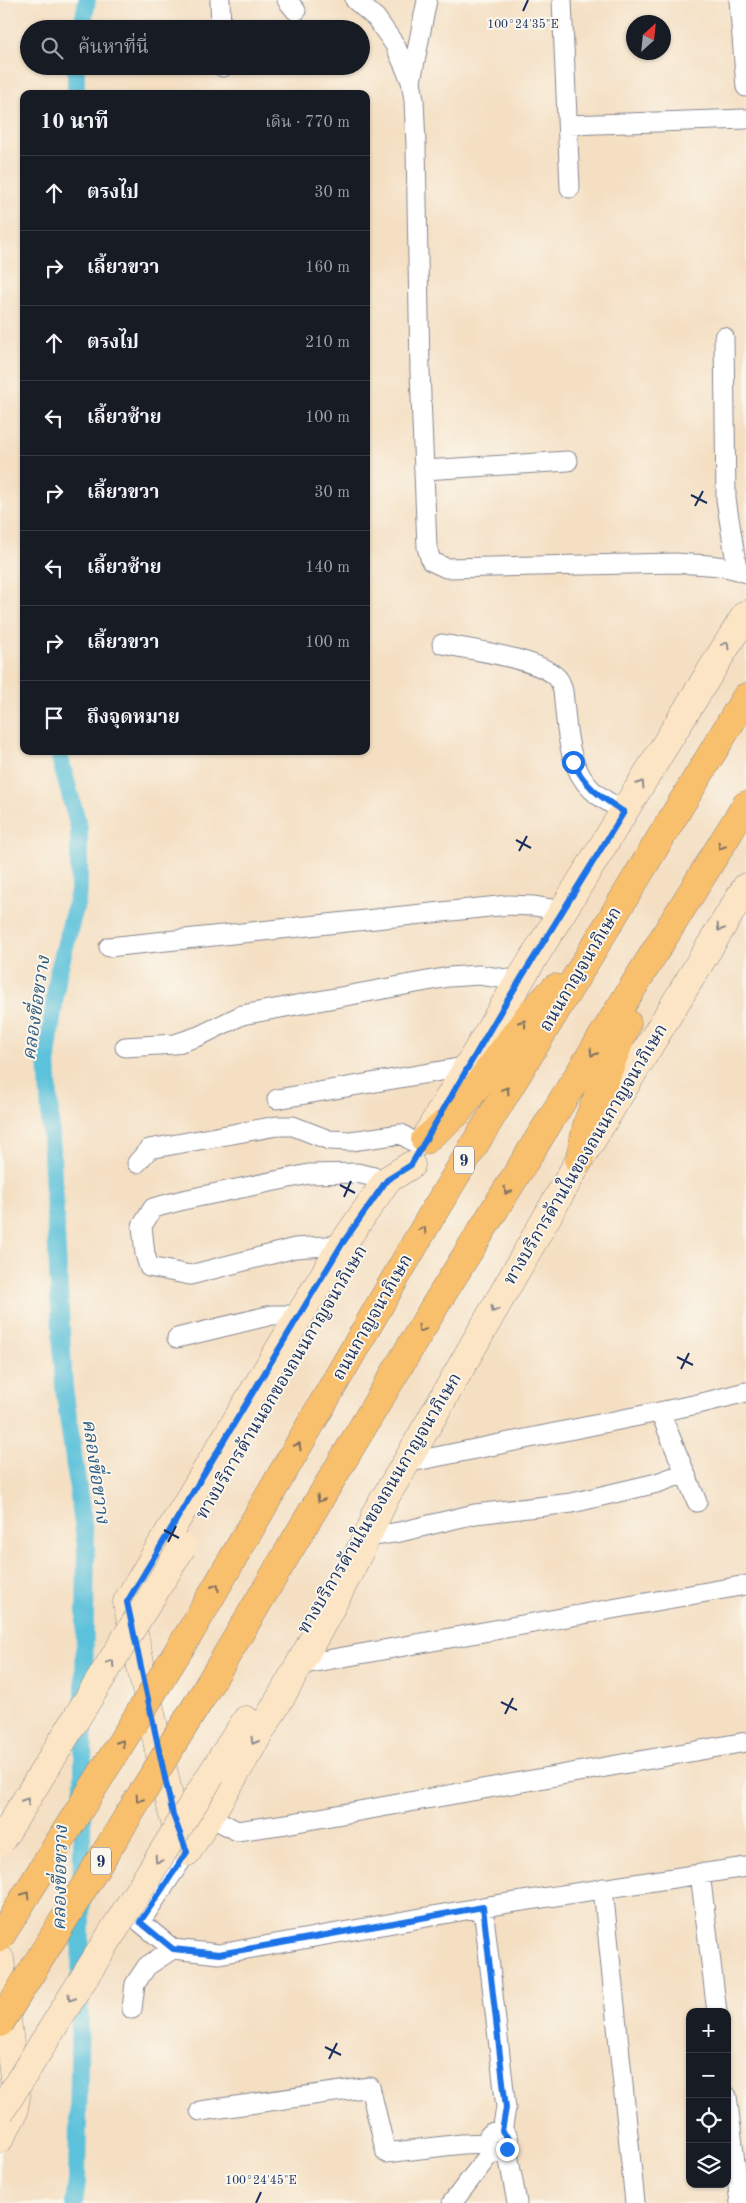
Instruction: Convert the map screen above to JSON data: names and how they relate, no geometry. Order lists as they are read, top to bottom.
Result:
{
  "streets": {
    "highway": ["ถนนกาญจนาภิเษก", "9"],
    "main road": ["ทางบริการด้านในของถนนกาญจนาภิเษก", "ทางบริการด้านนอกของถนนกาญจนาภิเษก"]
  },
  "water": ["คลองขื่อขวาง"],
  "north": "top right",
  "page": {
    "search": "ค้นหาที่นี่",
    "heading": ["10 นาที", "เดิน · 770 m"],
    "list": [
      ["ตรงไป", "30 m"],
      ["เลี้ยวขวา", "160 m"],
      ["ตรงไป", "210 m"],
      ["เลี้ยวซ้าย", "100 m"],
      ["เลี้ยวขวา", "30 m"],
      ["เลี้ยวซ้าย", "140 m"],
      ["เลี้ยวขวา", "100 m"],
      "ถึงจุดหมาย"
    ],
    "map_buttons": ["+", "−"]
  },
  "coordinates": ["100°24'35\"E", "100°24'45\"E"]
}
